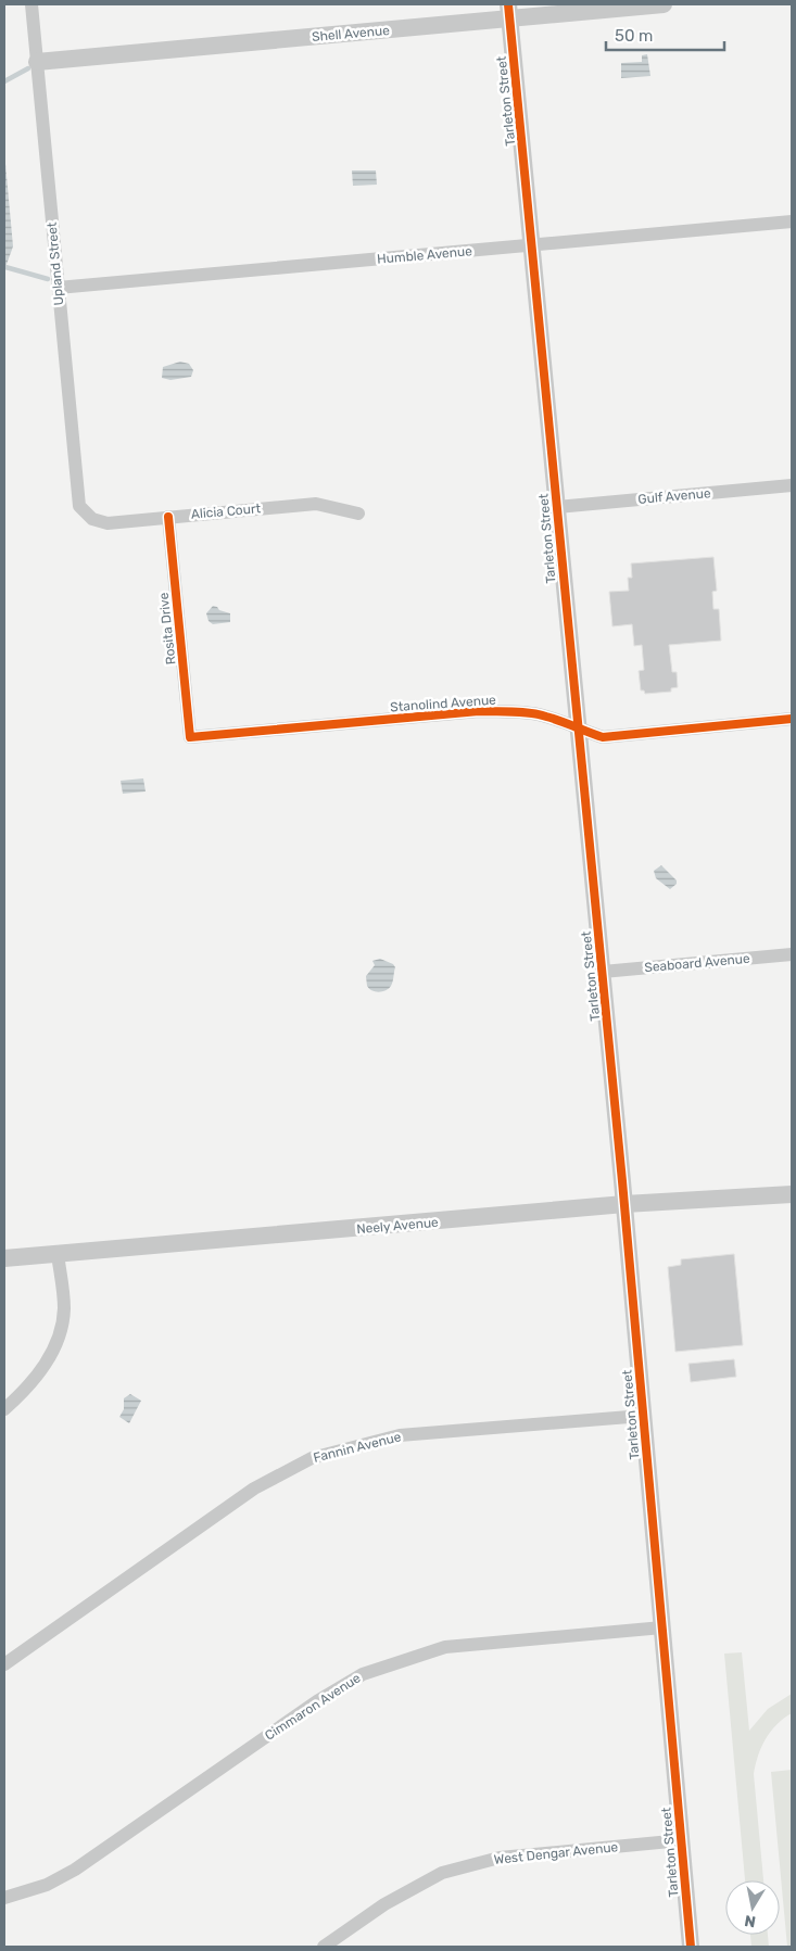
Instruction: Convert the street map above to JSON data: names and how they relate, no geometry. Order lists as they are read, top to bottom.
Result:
{
  "streets": {
    "street": [
      "Shell Avenue",
      "Tarleton Street",
      "Humble Avenue",
      "Upland Street",
      "Gulf Avenue",
      "Alicia Court",
      "Rosita Drive",
      "Stanolind Avenue",
      "Seaboard Avenue",
      "Neely Avenue",
      "Fannin Avenue",
      "Cimmaron Avenue",
      "West Dengar Avenue"
    ]
  },
  "crossings": [
    ["Shell Avenue", "Tarleton Street"],
    ["Shell Avenue", "Upland Street"],
    ["Tarleton Street", "Humble Avenue"],
    ["Tarleton Street", "Gulf Avenue"],
    ["Tarleton Street", "Stanolind Avenue"],
    ["Tarleton Street", "Seaboard Avenue"],
    ["Tarleton Street", "Neely Avenue"],
    ["Tarleton Street", "Fannin Avenue"],
    ["Tarleton Street", "Cimmaron Avenue"],
    ["Tarleton Street", "West Dengar Avenue"],
    ["Humble Avenue", "Upland Street"],
    ["Upland Street", "Alicia Court"],
    ["Alicia Court", "Rosita Drive"],
    ["Rosita Drive", "Stanolind Avenue"]
  ],
  "scale_bar": "50 m",
  "north": "bottom"
}
